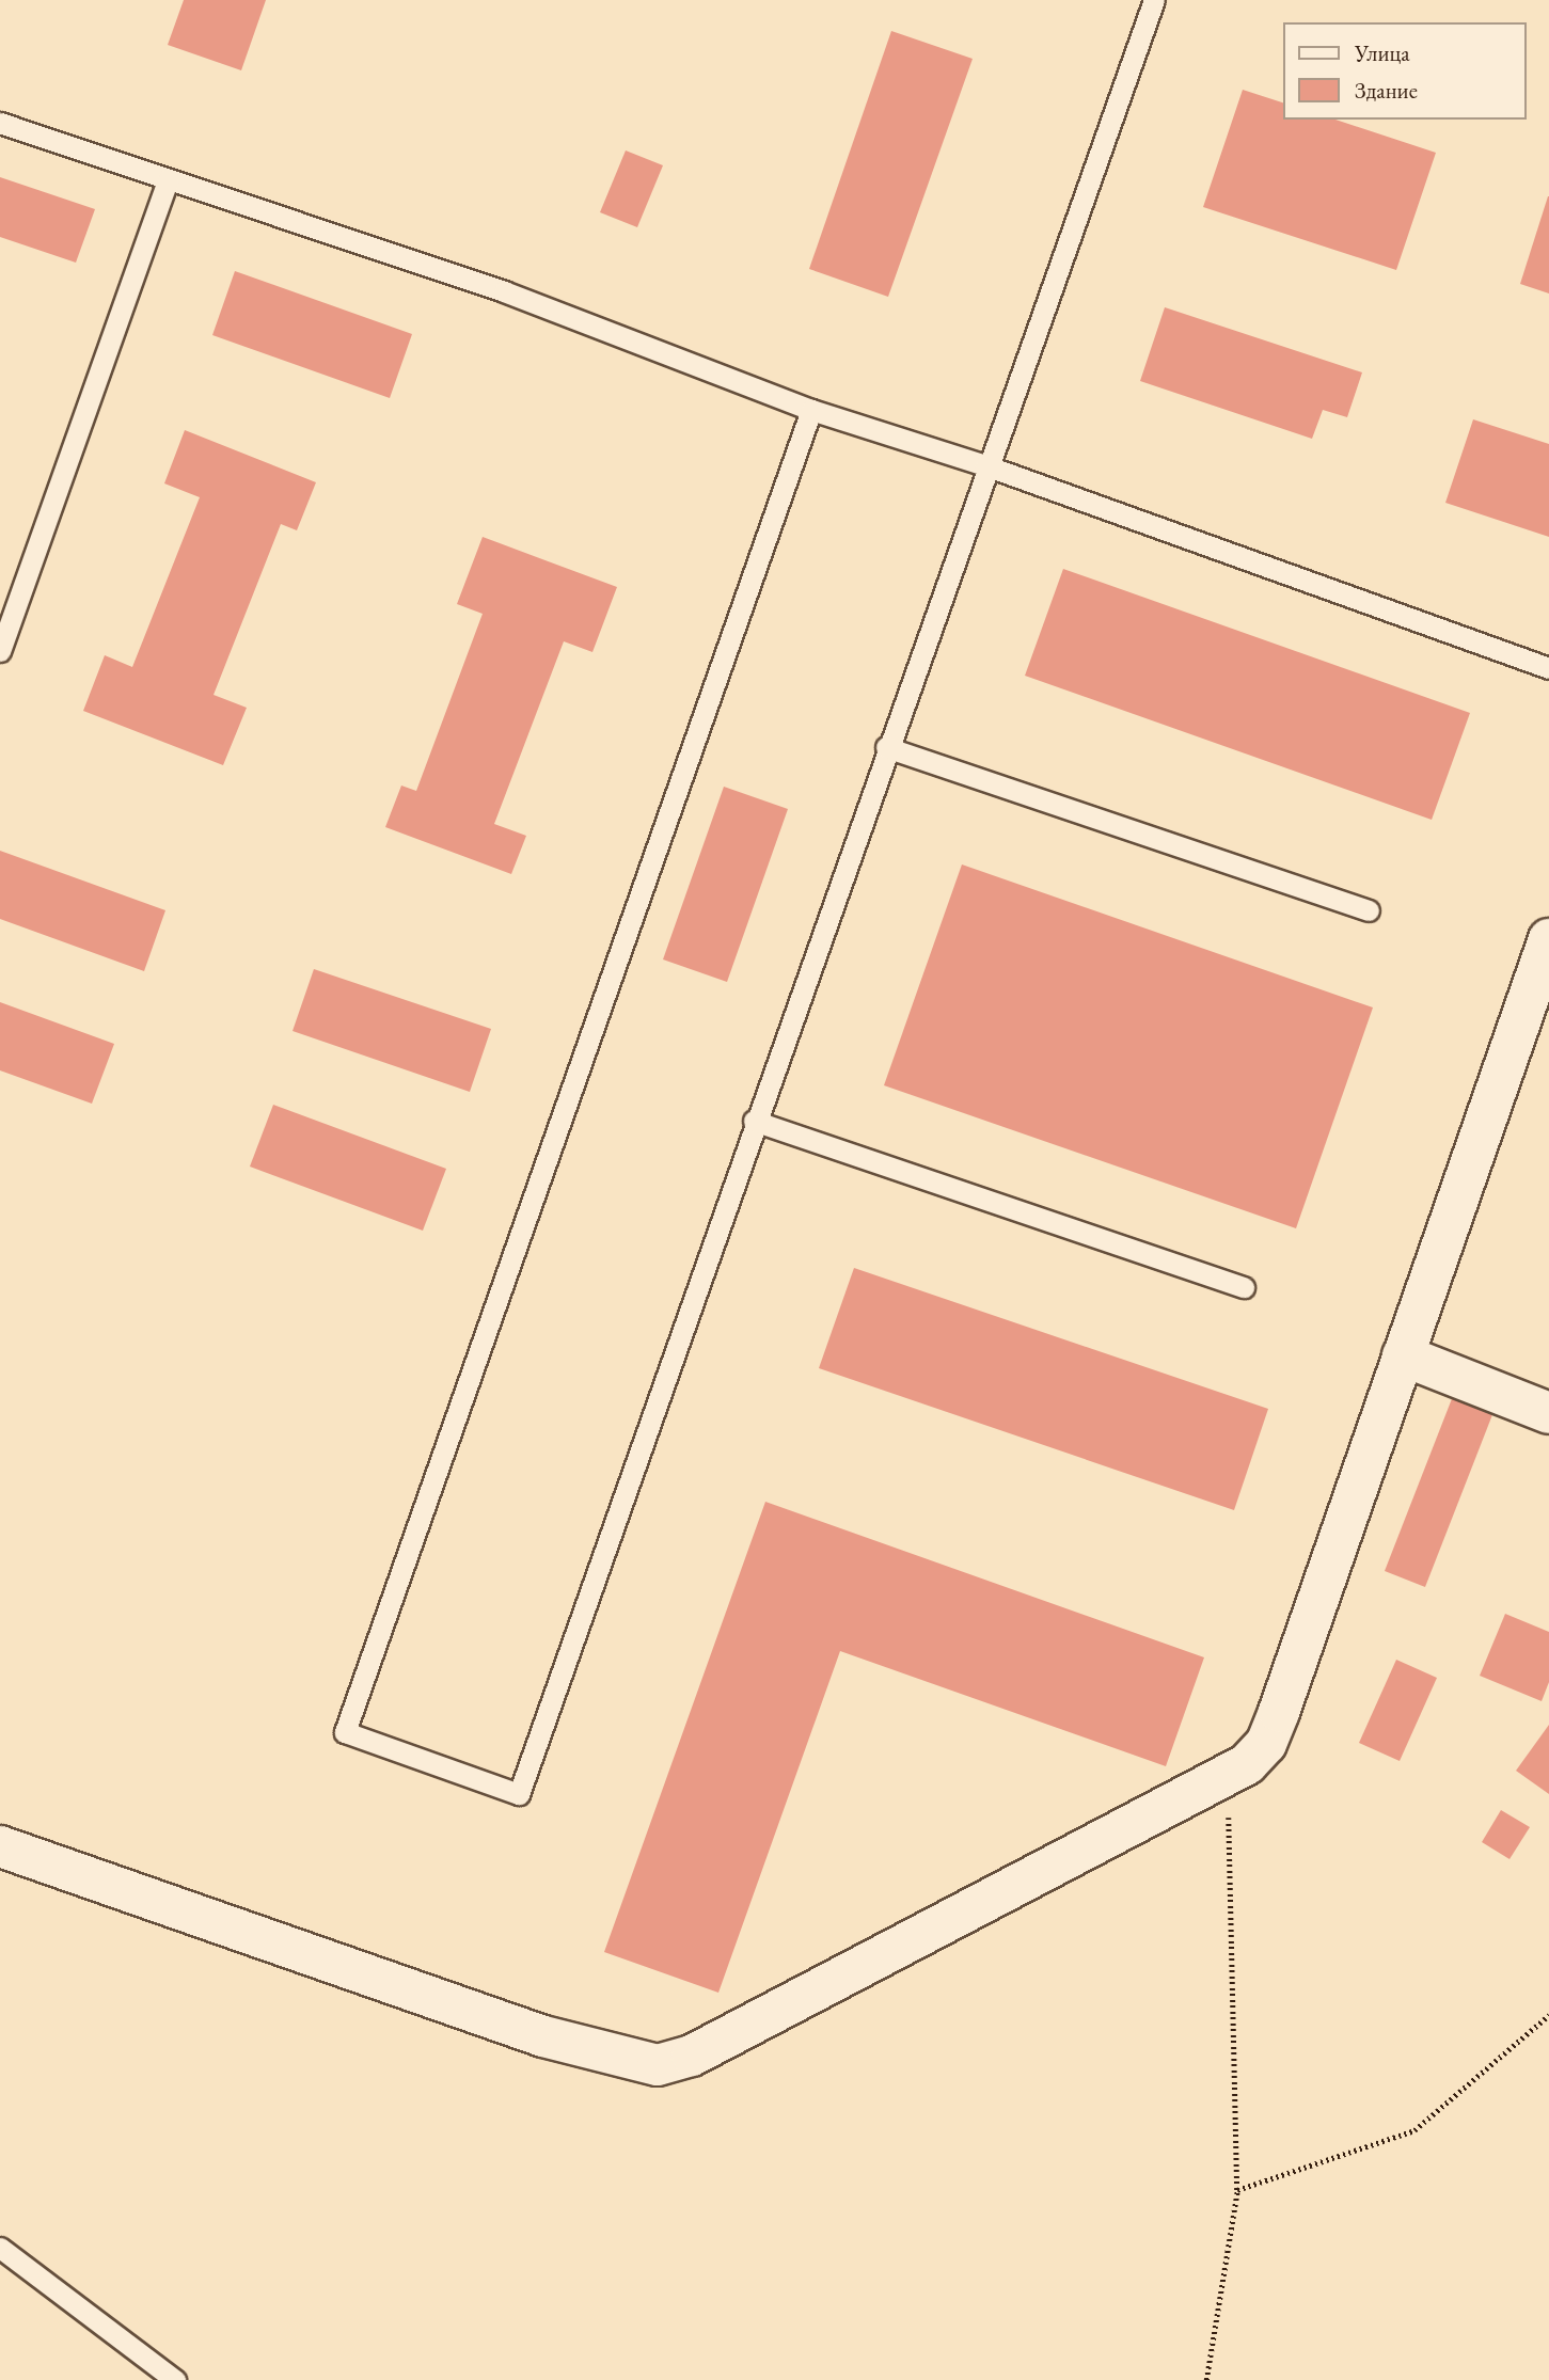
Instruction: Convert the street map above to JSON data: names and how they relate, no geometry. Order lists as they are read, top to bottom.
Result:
{
  "legend": ["Улица", "Здание"]
}
